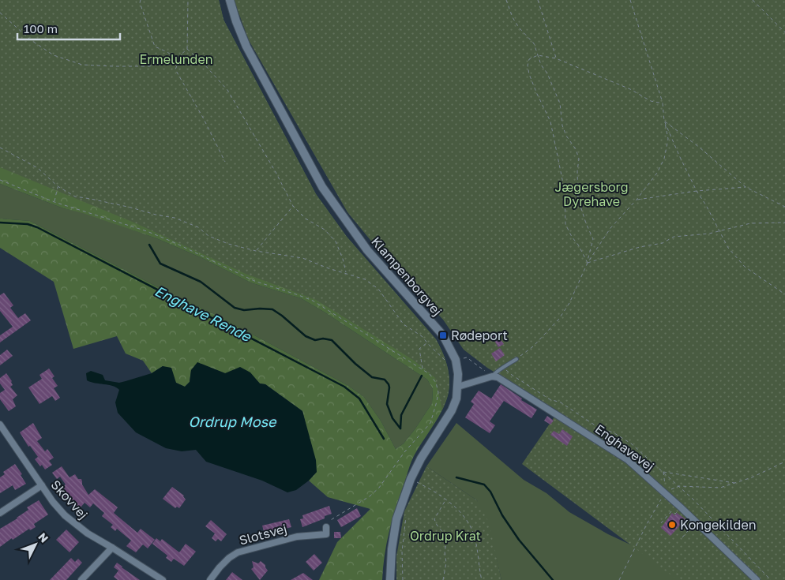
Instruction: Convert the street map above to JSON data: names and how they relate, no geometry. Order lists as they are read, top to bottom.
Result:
{
  "streets": {
    "street": [
      "Klampenborgvej",
      "Enghavevej",
      "Skovvej",
      "Slotsvej"
    ]
  },
  "water": ["Enghave Rende", "Ordrup Mose"],
  "parks": ["Ermelunden", "Jægersborg Dyrehave", "Ordrup Krat"],
  "places": {
    "transit": ["Rødeport"],
    "other": ["Kongekilden"]
  },
  "scale_bar": "100 m",
  "north": "top right"
}
